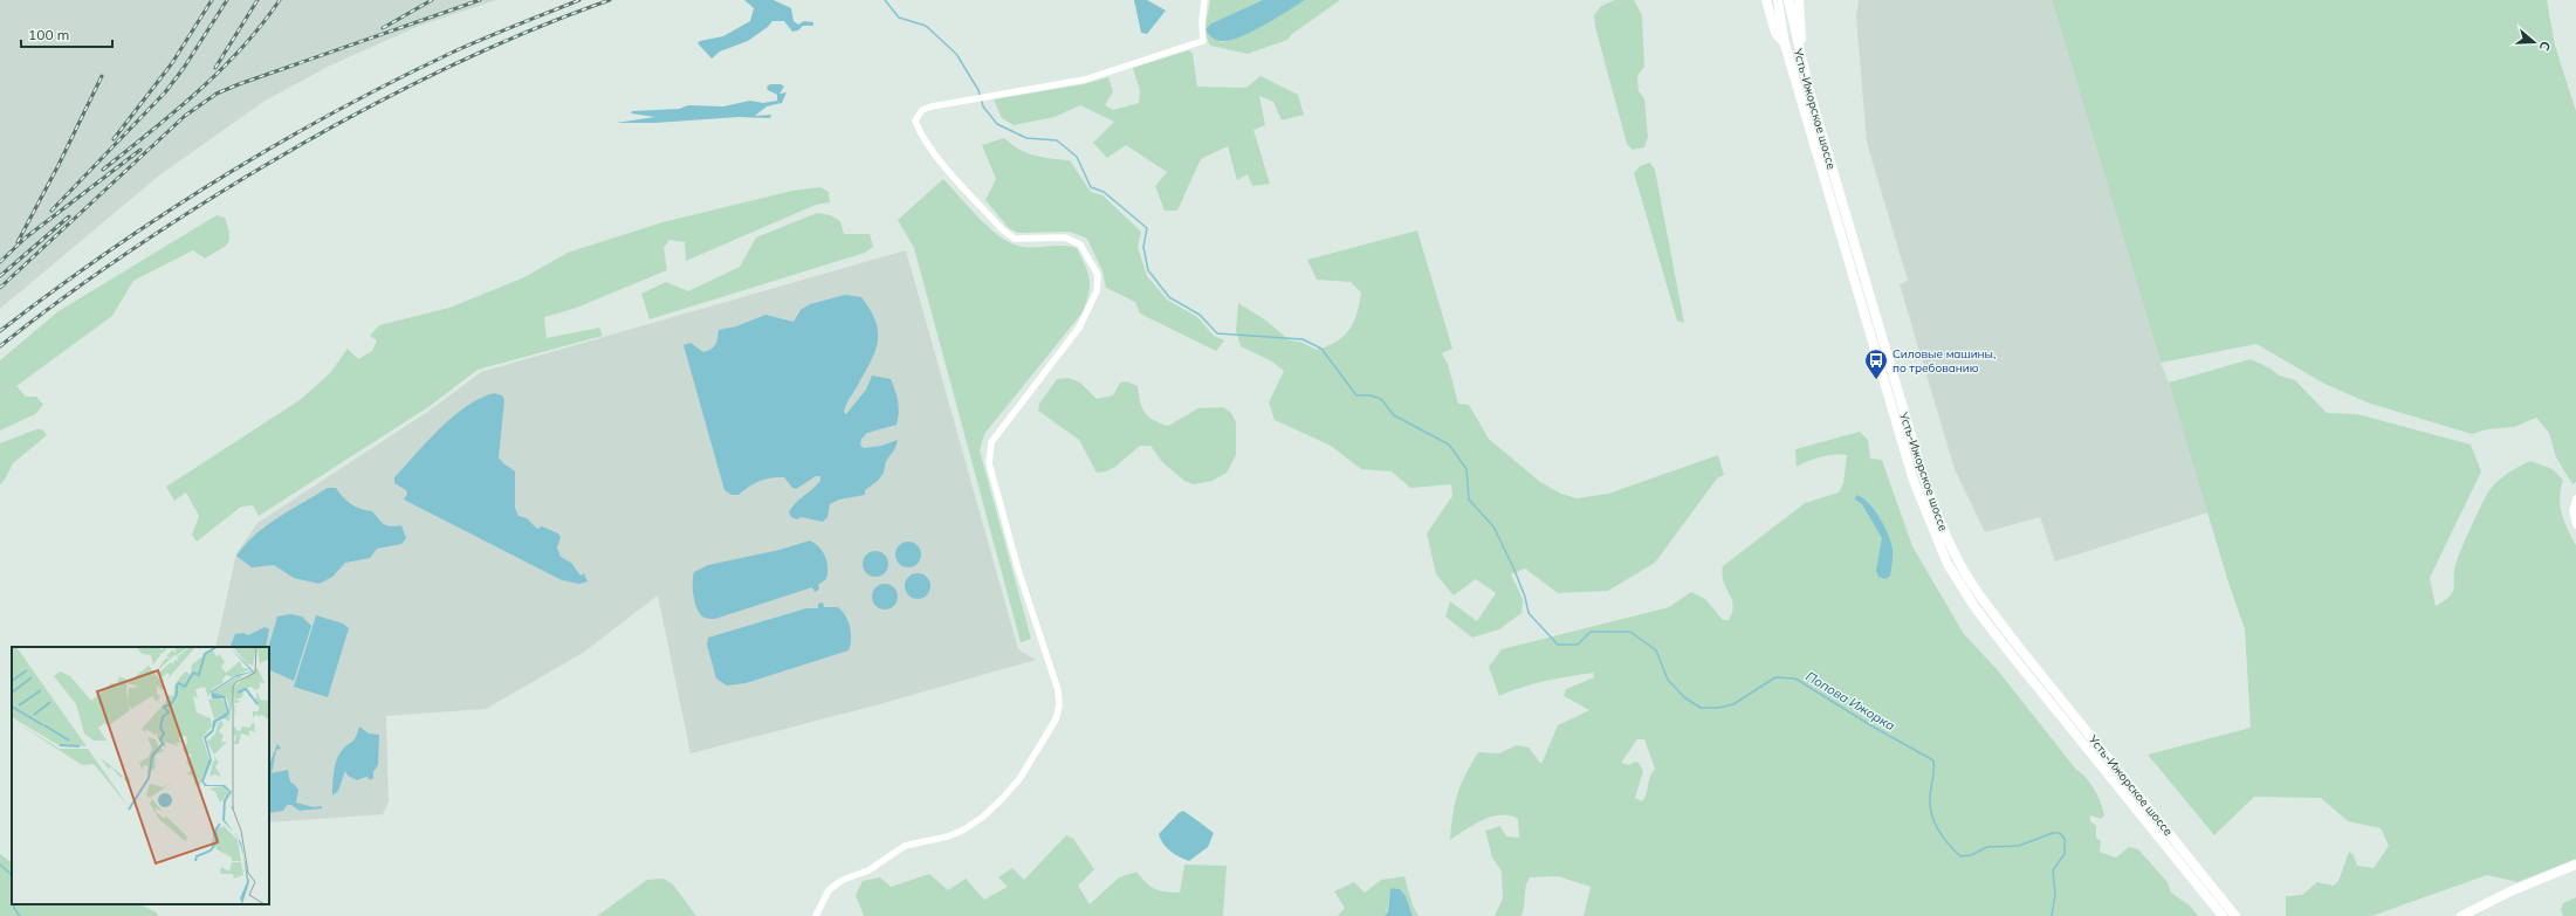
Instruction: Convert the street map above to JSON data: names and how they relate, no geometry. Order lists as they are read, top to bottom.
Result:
{
  "streets": {
    "street": ["Усть-Ижорское шоссе"]
  },
  "water": ["Попова Ижорка"],
  "places": {
    "bus stop": ["Силовые машины, по требованию"]
  },
  "scale_bar": "100 m",
  "north": "right"
}
